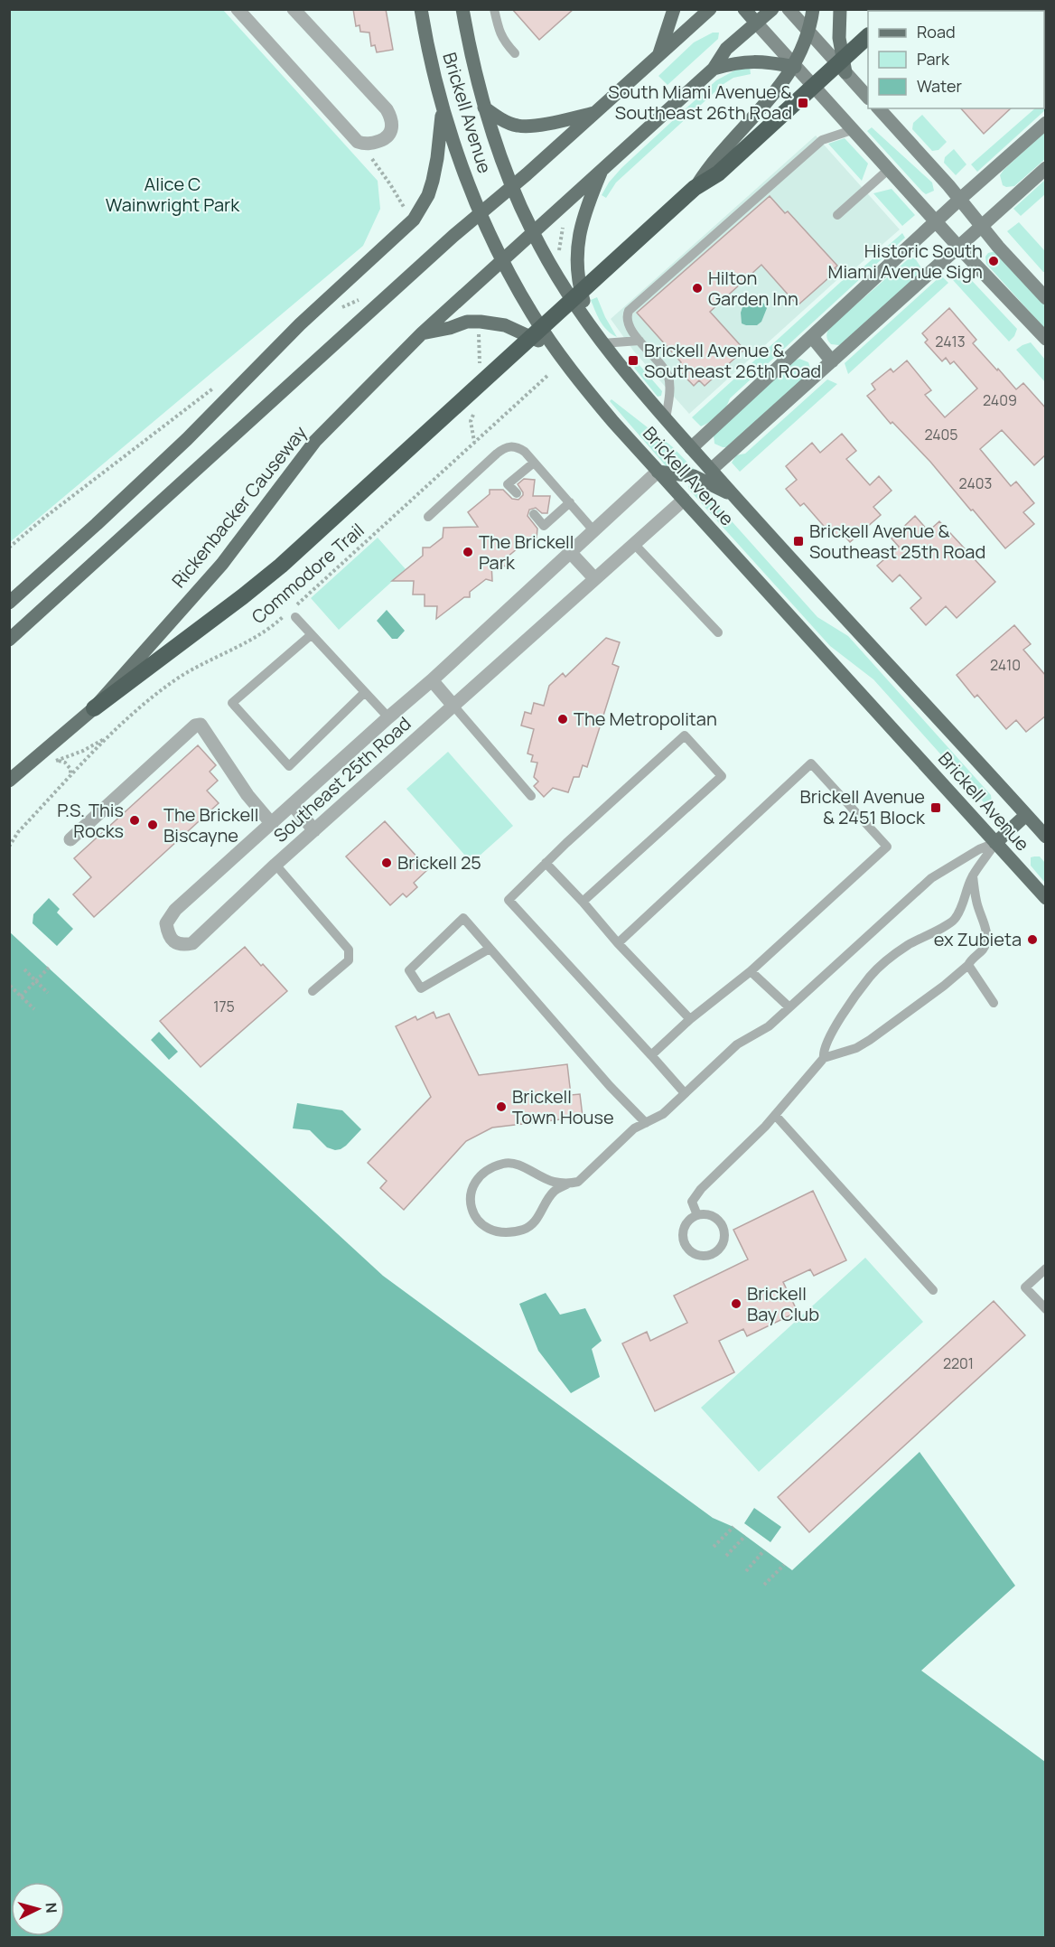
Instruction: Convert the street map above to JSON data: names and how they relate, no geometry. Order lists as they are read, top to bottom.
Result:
{
  "streets": {
    "main road": ["Brickell Avenue", "Rickenbacker Causeway"],
    "street": ["Southeast 25th Road"],
    "path": ["Commodore Trail"]
  },
  "crossings": [
    ["Brickell Avenue", "Rickenbacker Causeway"],
    ["Brickell Avenue", "Southeast 25th Road"]
  ],
  "parks": ["Alice C Wainwright Park"],
  "places": {
    "transit": [
      "South Miami Avenue & Southeast 26th Road",
      "Brickell Avenue & Southeast 26th Road",
      "Brickell Avenue & Southeast 25th Road",
      "Brickell Avenue & 2451 Block"
    ],
    "other": [
      "Historic South Miami Avenue Sign",
      "Hilton Garden Inn",
      "The Brickell Park",
      "The Metropolitan",
      "P.S. This Rocks",
      "The Brickell Biscayne",
      "Brickell 25",
      "ex Zubieta",
      "Brickell Town House",
      "Brickell Bay Club"
    ]
  },
  "house_numbers": [
    "2413",
    "2409",
    "2405",
    "2403",
    "2410",
    "175",
    "2201"
  ],
  "legend": ["Road", "Park", "Water"],
  "north": "right"
}
